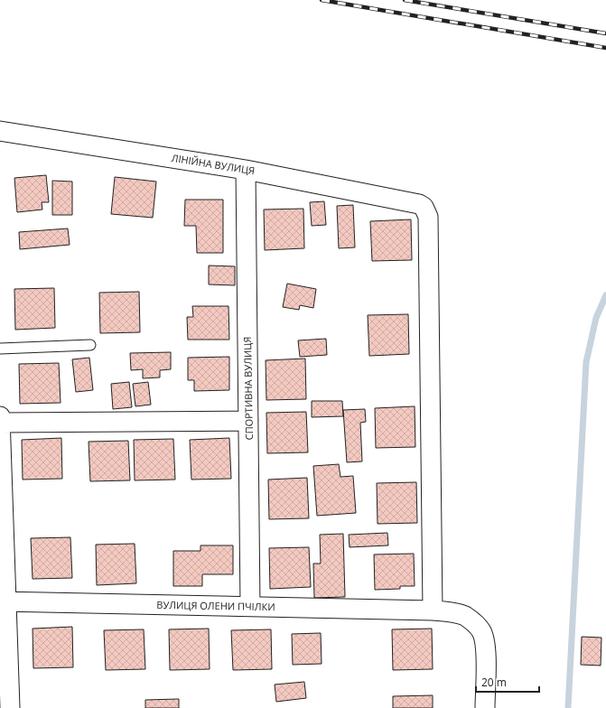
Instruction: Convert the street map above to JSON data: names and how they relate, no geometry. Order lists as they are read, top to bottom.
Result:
{
  "streets": {
    "street": ["ЛІНІЙНА ВУЛИЦЯ", "СПОРТИВНА ВУЛИЦЯ", "ВУЛИЦЯ ОЛЕНИ ПЧІЛКИ"]
  },
  "crossings": [
    ["ЛІНІЙНА ВУЛИЦЯ", "СПОРТИВНА ВУЛИЦЯ"],
    ["ЛІНІЙНА ВУЛИЦЯ", "ВУЛИЦЯ ОЛЕНИ ПЧІЛКИ"],
    ["СПОРТИВНА ВУЛИЦЯ", "ВУЛИЦЯ ОЛЕНИ ПЧІЛКИ"]
  ],
  "scale_bar": "20 m"
}
